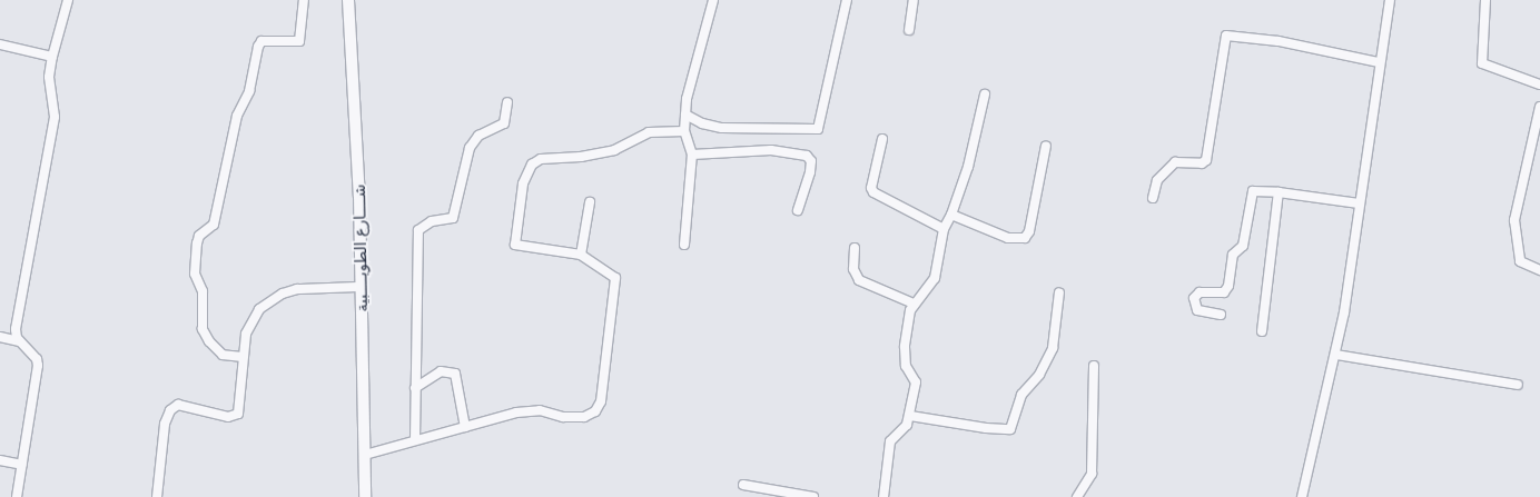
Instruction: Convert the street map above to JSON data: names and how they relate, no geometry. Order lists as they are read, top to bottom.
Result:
{
  "streets": {
    "street": ["شــــارع الطويــــبية"]
  }
}
